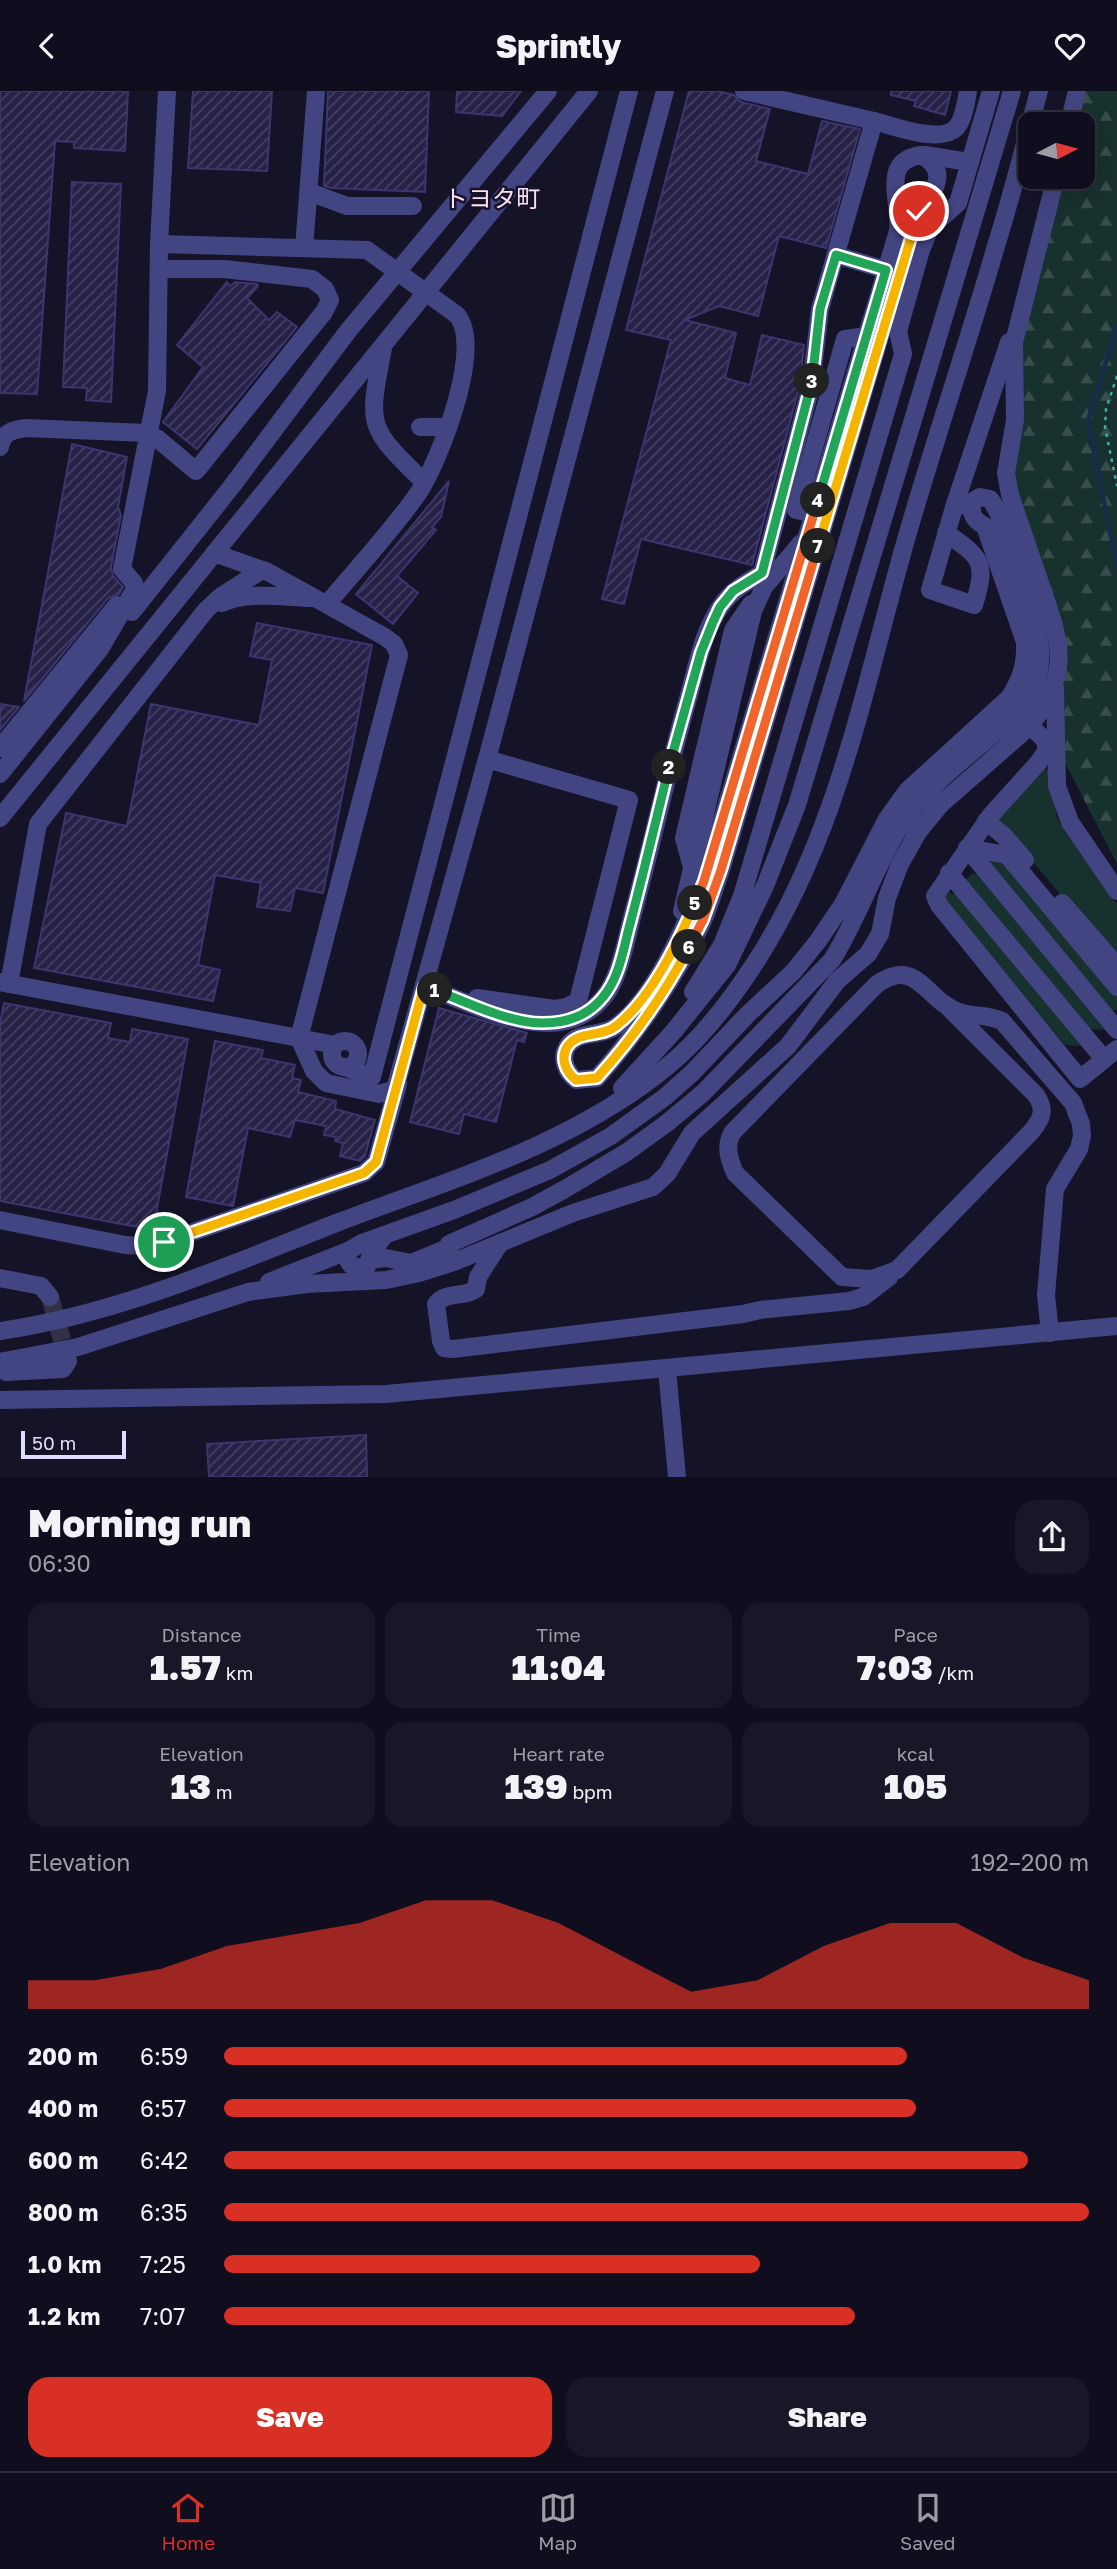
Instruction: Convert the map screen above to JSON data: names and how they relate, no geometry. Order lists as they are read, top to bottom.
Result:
{
  "districts": ["トヨタ町"],
  "scale_bar": "50 m",
  "north": "right",
  "page": {
    "header": "Sprintly",
    "pins": [
      "3",
      "4",
      "7",
      "2",
      "5",
      "6",
      "1"
    ],
    "scale": "50 m",
    "heading": ["Morning run", "06:30"],
    "stats": [
      ["Distance", "1.57 km"],
      ["Time", "11:04"],
      ["Pace", "7:03 /km"],
      ["Elevation", "13 m"],
      ["Heart rate", "139 bpm"],
      ["kcal", "105"]
    ],
    "chart": ["Elevation", "192–200 m"],
    "list": [
      {
        "name": "200 m",
        "note": "6:59"
      },
      {
        "name": "400 m",
        "note": "6:57"
      },
      {
        "name": "600 m",
        "note": "6:42"
      },
      {
        "name": "800 m",
        "note": "6:35"
      },
      {
        "name": "1.0 km",
        "note": "7:25"
      },
      {
        "name": "1.2 km",
        "note": "7:07"
      }
    ],
    "buttons": ["Save", "Share"],
    "tabs": ["Home", "Map", "Saved"]
  }
}
